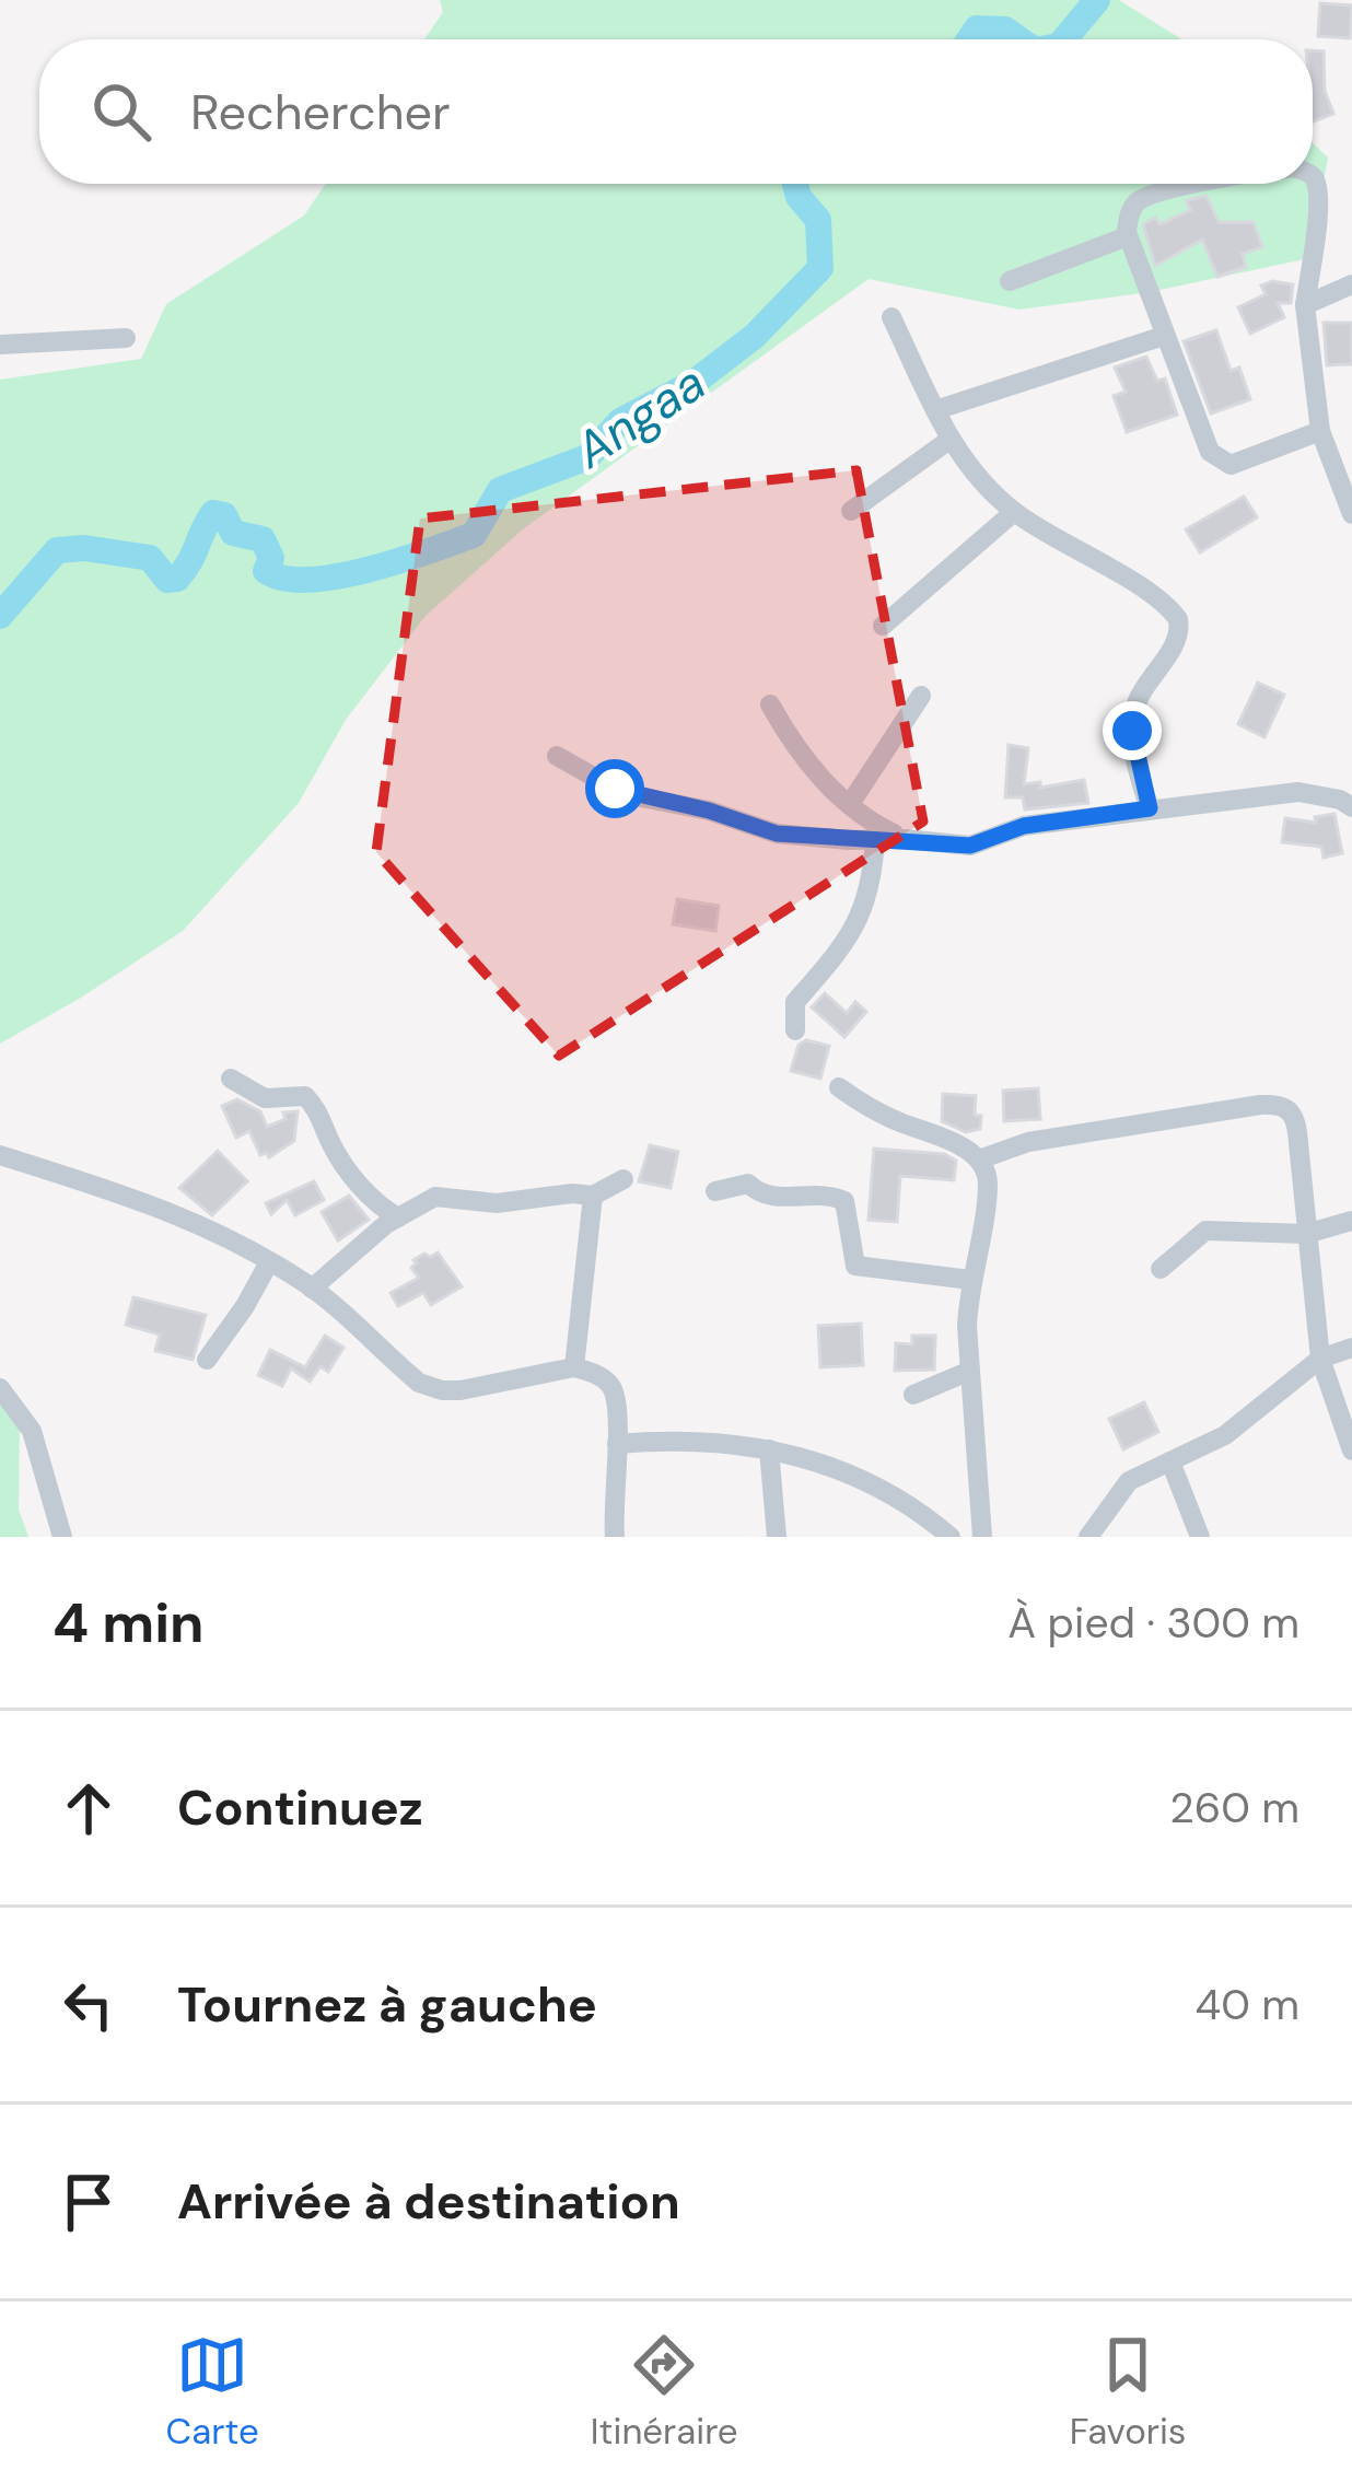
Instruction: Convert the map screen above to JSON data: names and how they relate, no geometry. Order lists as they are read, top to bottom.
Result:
{
  "water": ["Angaa"],
  "page": {
    "search": "Rechercher",
    "heading": ["4 min", "À pied · 300 m"],
    "list": [
      ["Continuez", "260 m"],
      ["Tournez à gauche", "40 m"],
      "Arrivée à destination"
    ],
    "nav": ["Carte", "Itinéraire", "Favoris"]
  }
}
